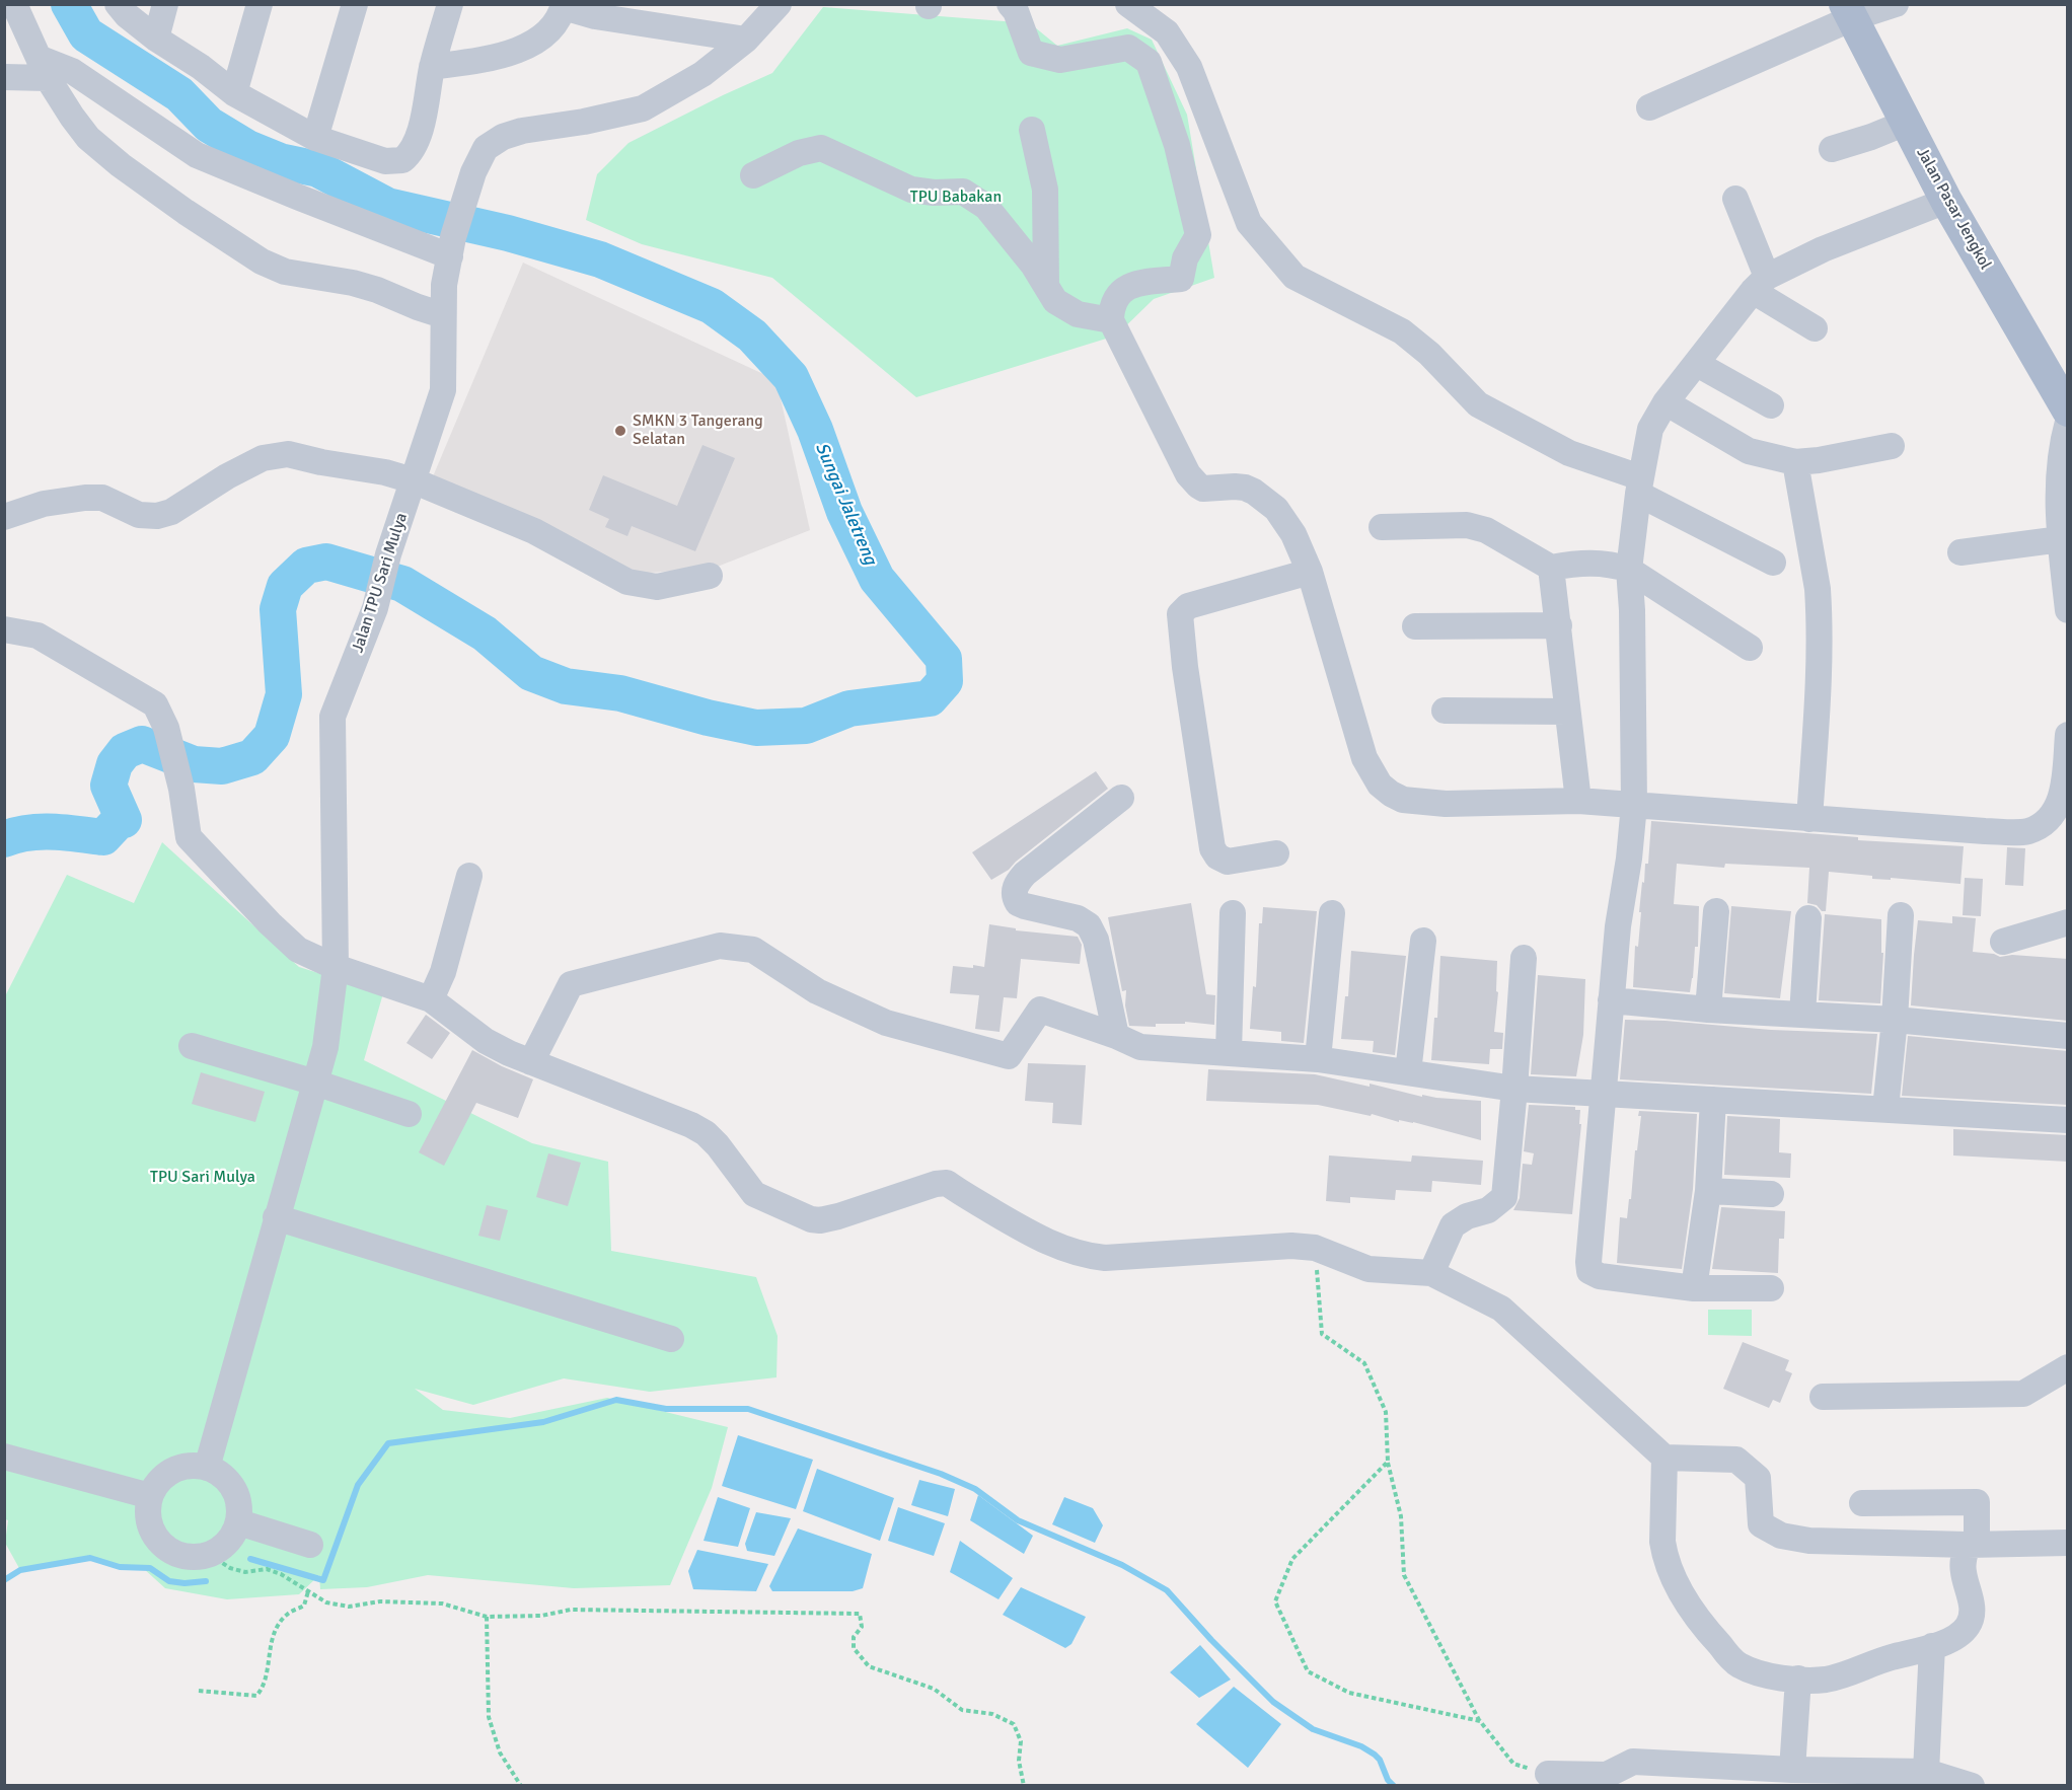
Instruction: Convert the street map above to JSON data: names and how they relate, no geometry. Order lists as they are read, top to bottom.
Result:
{
  "streets": {
    "main road": ["Jalan Pasar Jengkol"],
    "street": ["Jalan TPU Sari Mulya"]
  },
  "water": ["Sungai Jaletreng"],
  "parks": ["TPU Babakan", "TPU Sari Mulya"],
  "places": ["SMKN 3 Tangerang Selatan"]
}
